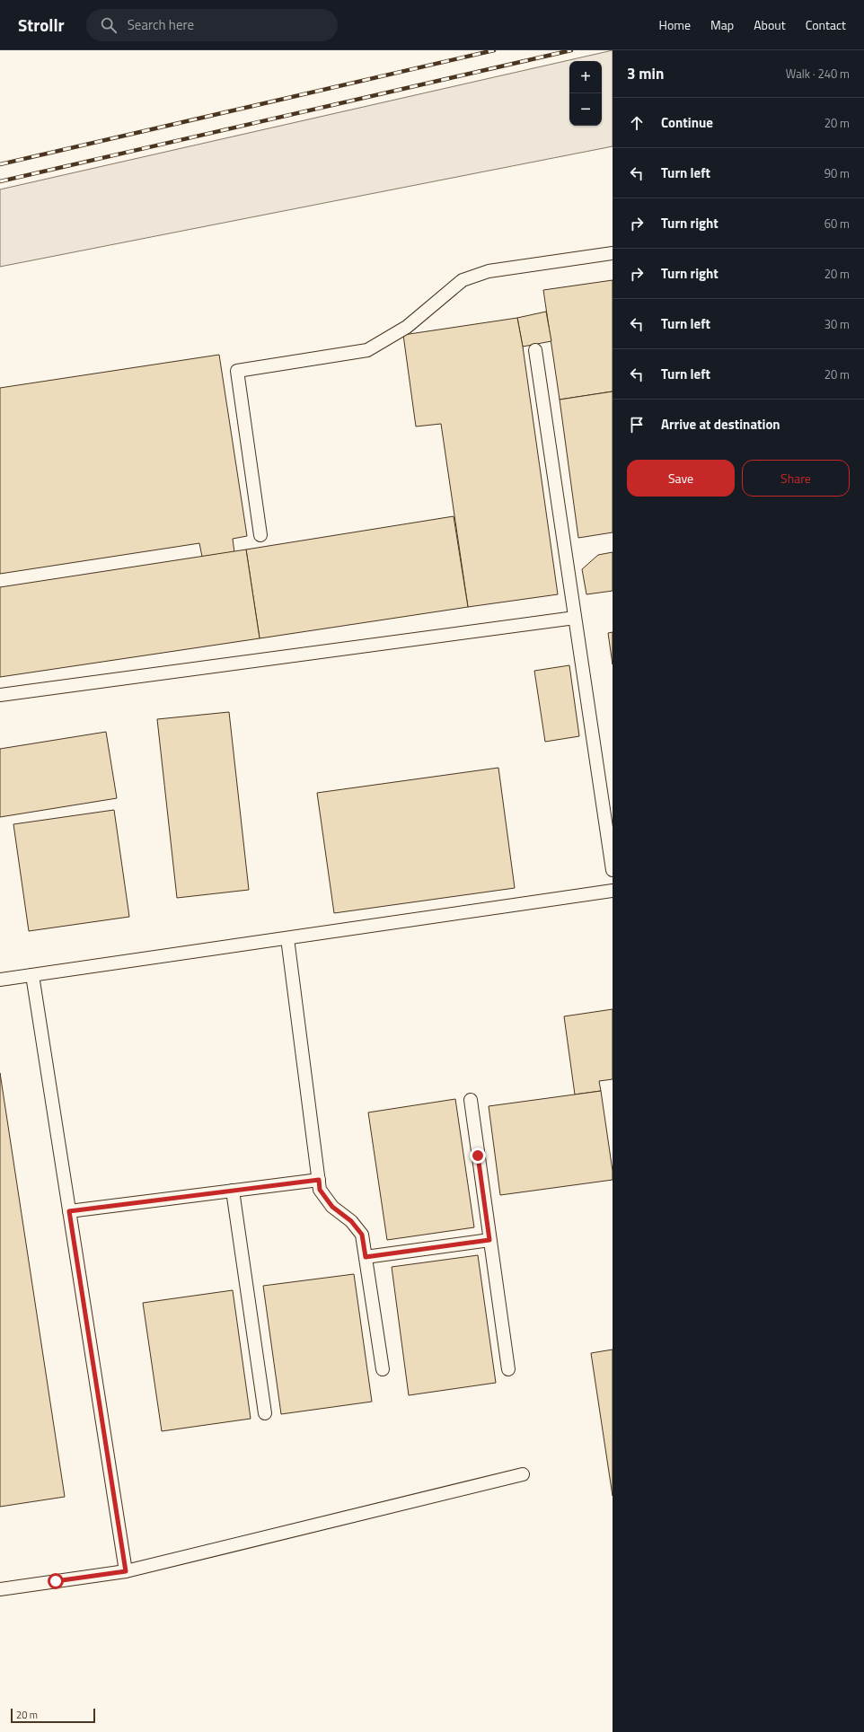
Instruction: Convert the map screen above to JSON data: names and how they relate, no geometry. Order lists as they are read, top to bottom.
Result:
{
  "scale_bar": "20 m",
  "page": {
    "header": "Strollr",
    "search": "Search here",
    "nav": [
      "Home",
      "Map",
      "About",
      "Contact"
    ],
    "heading": ["3 min", "Walk · 240 m"],
    "map_buttons": ["+", "−"],
    "list": [
      ["Continue", "20 m"],
      ["Turn left", "90 m"],
      ["Turn right", "60 m"],
      ["Turn right", "20 m"],
      ["Turn left", "30 m"],
      ["Turn left", "20 m"],
      "Arrive at destination"
    ],
    "buttons": ["Save", "Share"],
    "scale": "20 m"
  }
}
